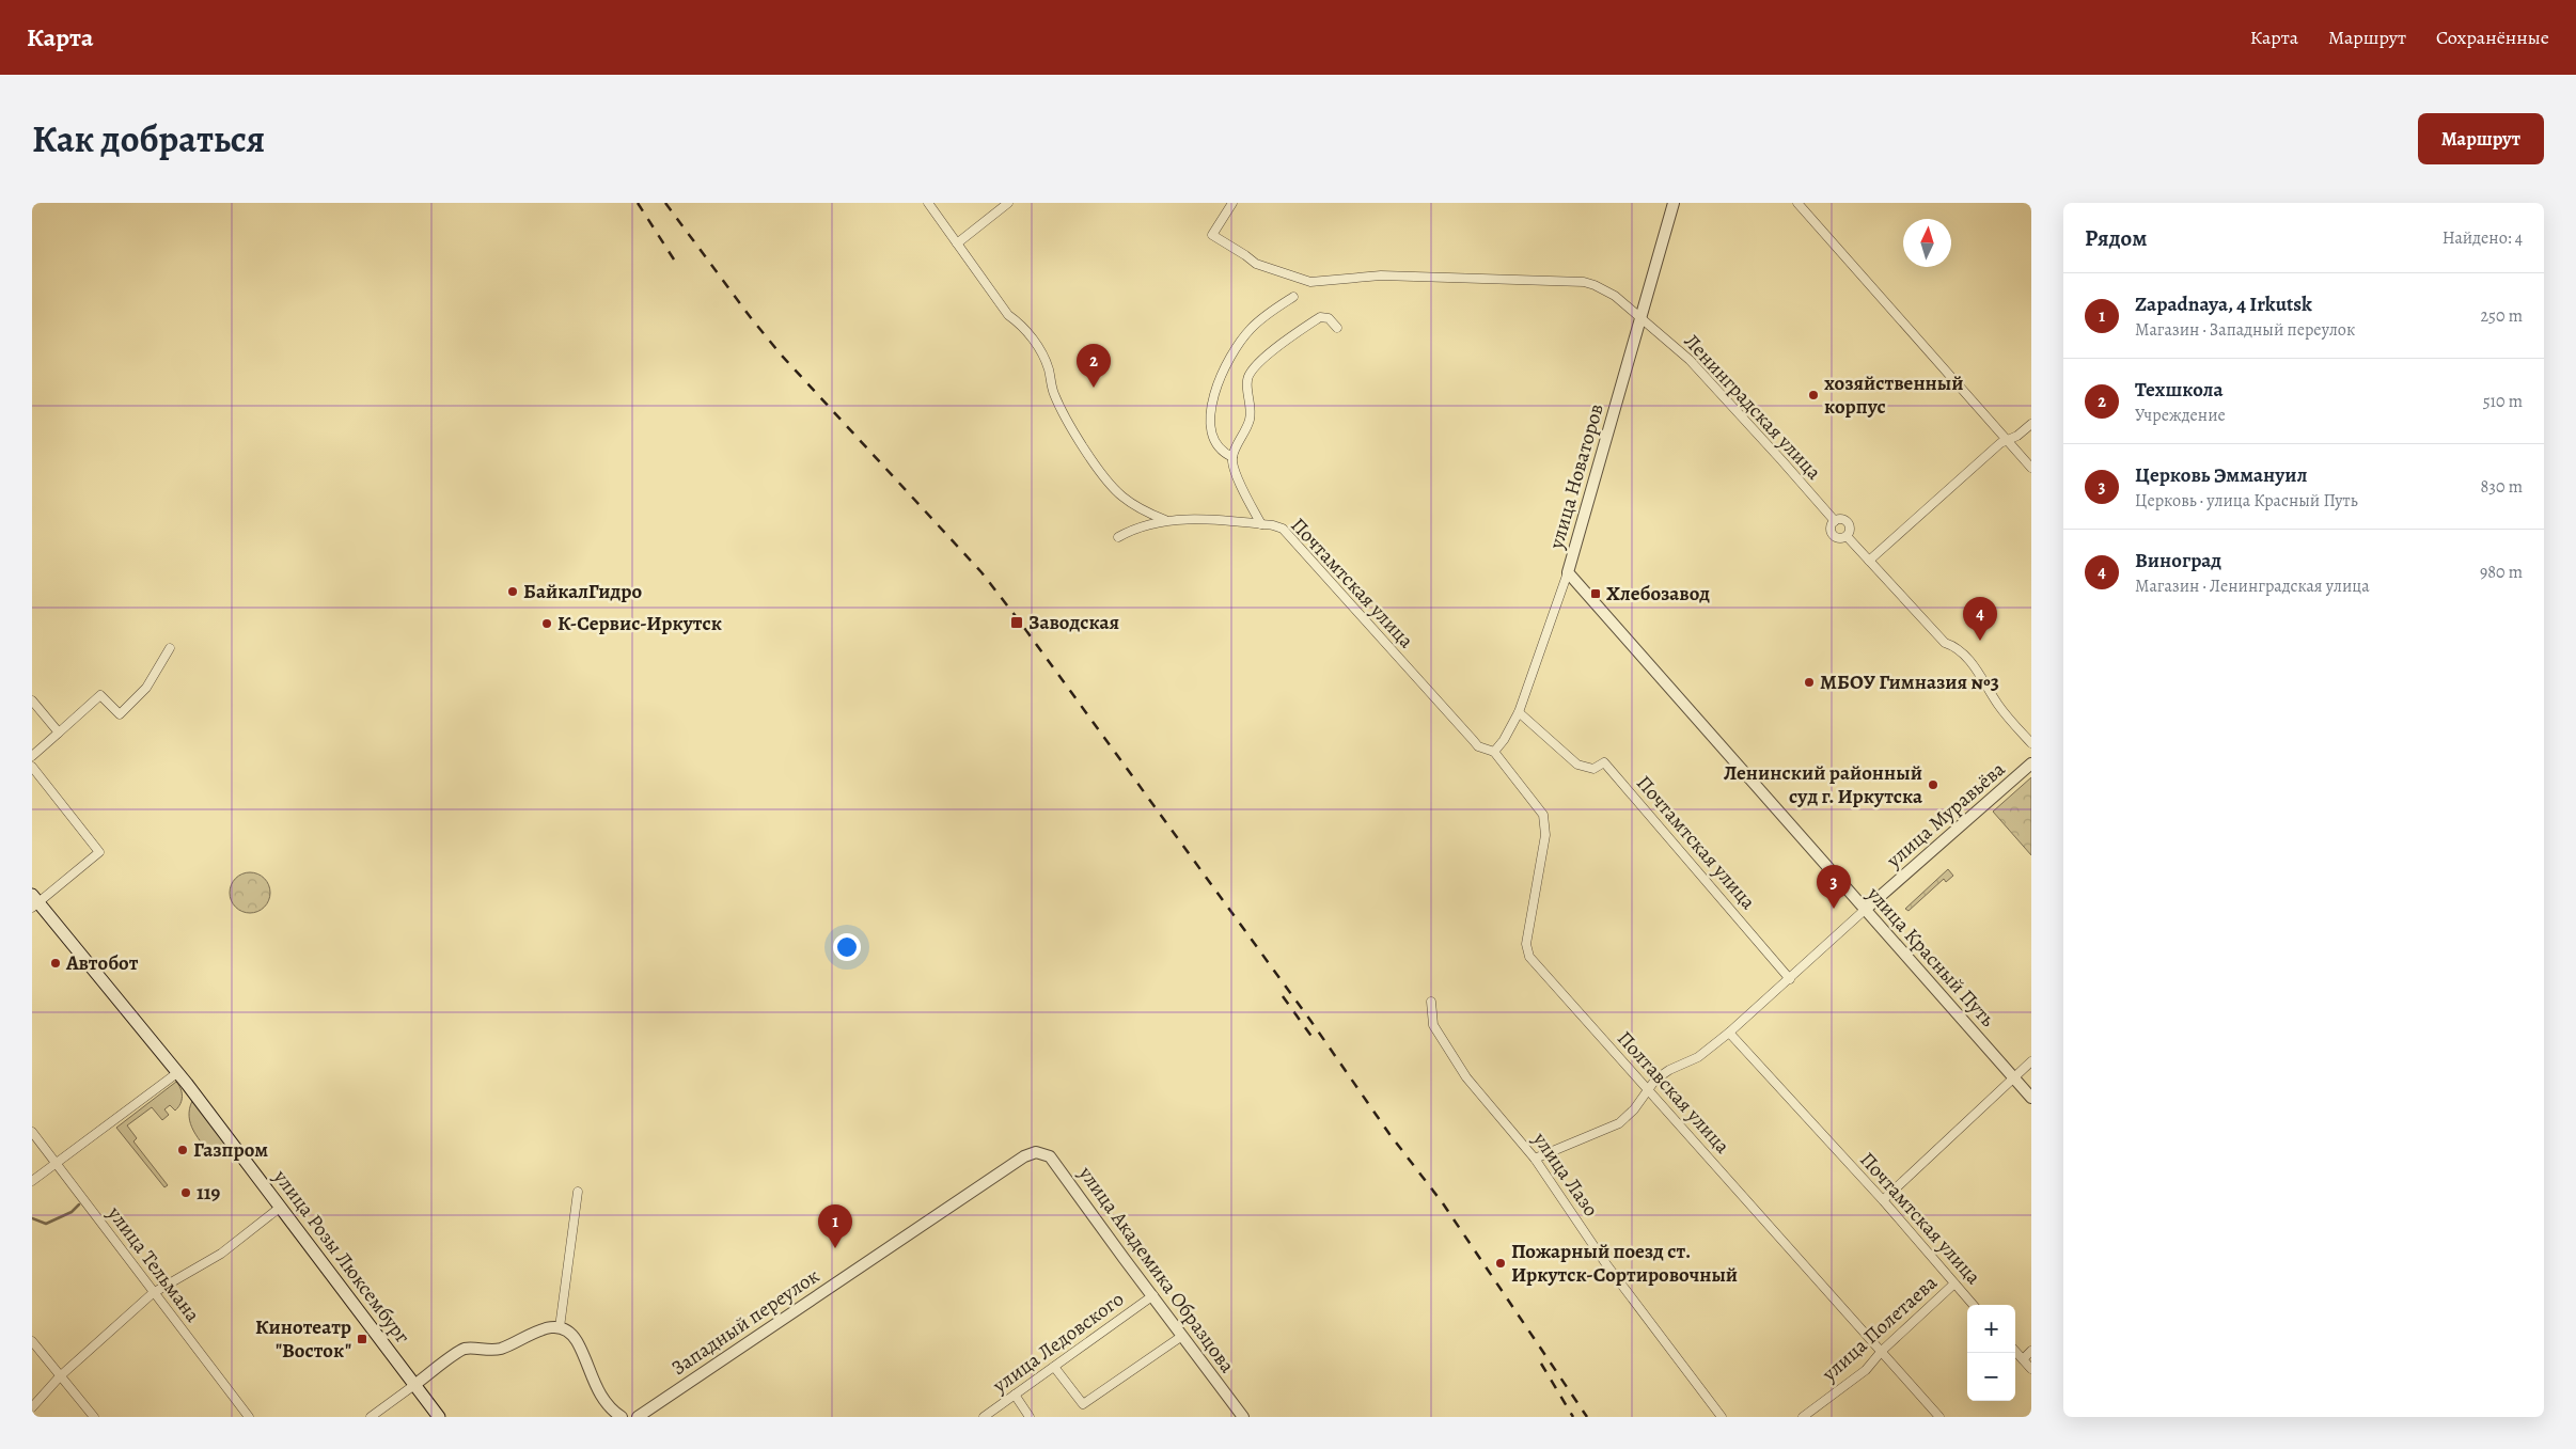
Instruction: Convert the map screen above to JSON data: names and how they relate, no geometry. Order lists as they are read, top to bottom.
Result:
{
  "streets": {
    "main road": ["улица Розы Люксембург"],
    "street": [
      "Ленинградская улица",
      "улица Новаторов",
      "Почтамтская улица",
      "улица Муравьёва",
      "улица Красный Путь",
      "Полтавская улица",
      "улица Лазо",
      "улица Тельмана",
      "улица Академика Образцова",
      "Западный переулок",
      "улица Полетаева",
      "улица Ледовского"
    ]
  },
  "crossings": [
    ["Ленинградская улица", "улица Новаторов"],
    ["улица Новаторов", "Почтамтская улица"],
    ["улица Новаторов", "улица Красный Путь"],
    ["улица Новаторов", "Полтавская улица"],
    ["Почтамтская улица", "улица Муравьёва"],
    ["Почтамтская улица", "Полтавская улица"],
    ["Почтамтская улица", "улица Полетаева"],
    ["улица Муравьёва", "улица Красный Путь"],
    ["улица Муравьёва", "Полтавская улица"],
    ["улица Муравьёва", "улица Лазо"],
    ["Полтавская улица", "улица Полетаева"],
    ["улица Академика Образцова", "Западный переулок"],
    ["улица Академика Образцова", "улица Ледовского"]
  ],
  "places": {
    "other": [
      "хозяйственный корпус",
      "БайкалГидро",
      "К-Сервис-Иркутск",
      "МБОУ Гимназия №3",
      "Ленинский районный суд г. Иркутска",
      "Автобот",
      "Газпром",
      "119",
      "Пожарный поезд ст. Иркутск-Сортировочный"
    ],
    "transit": ["Хлебозавод", "Заводская", "Кинотеатр \"Восток\""]
  },
  "north": "top",
  "page": {
    "header": "Карта",
    "nav": ["Карта", "Маршрут", "Сохранённые"],
    "title": "Как добраться",
    "buttons": "Маршрут",
    "heading": ["Рядом", "Найдено: 4"],
    "list": [
      {
        "mark": "1",
        "name": "Zapadnaya, 4 Irkutsk",
        "note": "Магазин · Западный переулок",
        "value": "250 m"
      },
      {
        "mark": "2",
        "name": "Техшкола",
        "note": "Учреждение",
        "value": "510 m"
      },
      {
        "mark": "3",
        "name": "Церковь Эммануил",
        "note": "Церковь · улица Красный Путь",
        "value": "830 m"
      },
      {
        "mark": "4",
        "name": "Виноград",
        "note": "Магазин · Ленинградская улица",
        "value": "980 m"
      }
    ],
    "pins": [
      "2",
      "4",
      "3",
      "1"
    ],
    "map_buttons": ["+", "−"]
  }
}
